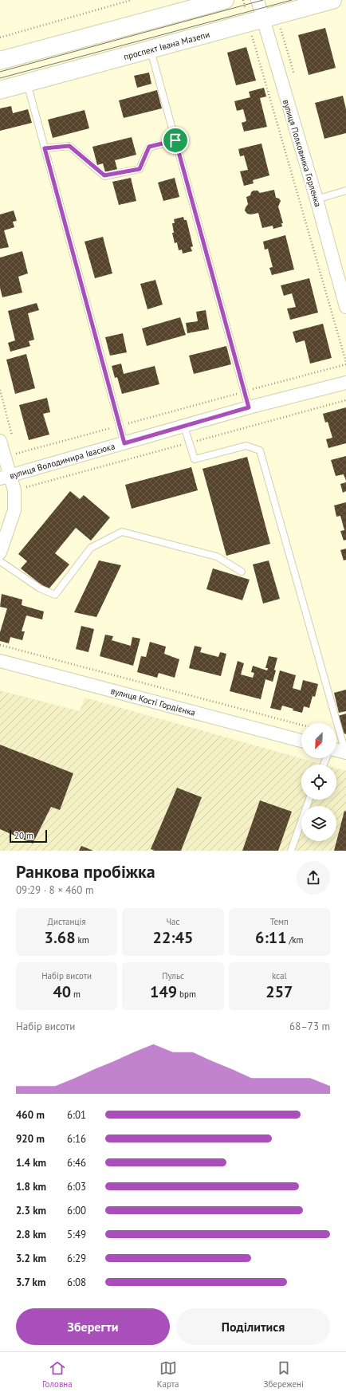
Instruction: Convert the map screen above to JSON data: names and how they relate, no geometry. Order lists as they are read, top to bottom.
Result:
{
  "streets": {
    "highway": ["проспект Івана Мазепи"],
    "street": ["вулиця Полковника Горленка", "вулиця Володимира Івасюка", "вулиця Кості Гордієнка"]
  },
  "crossings": [
    ["проспект Івана Мазепи", "вулиця Полковника Горленка"]
  ],
  "scale_bar": "20 m",
  "north": "bottom left",
  "page": {
    "scale": "20 m",
    "heading": ["Ранкова пробіжка", "09:29 · 8 × 460 m"],
    "stats": [
      ["Дистанція", "3.68 km"],
      ["Час", "22:45"],
      ["Темп", "6:11 /km"],
      ["Набір висоти", "40 m"],
      ["Пульс", "149 bpm"],
      ["kcal", "257"]
    ],
    "chart": ["Набір висоти", "68–73 m"],
    "list": [
      {
        "name": "460 m",
        "note": "6:01"
      },
      {
        "name": "920 m",
        "note": "6:16"
      },
      {
        "name": "1.4 km",
        "note": "6:46"
      },
      {
        "name": "1.8 km",
        "note": "6:03"
      },
      {
        "name": "2.3 km",
        "note": "6:00"
      },
      {
        "name": "2.8 km",
        "note": "5:49"
      },
      {
        "name": "3.2 km",
        "note": "6:29"
      },
      {
        "name": "3.7 km",
        "note": "6:08"
      }
    ],
    "buttons": ["Зберегти", "Поділитися"],
    "tabs": ["Головна", "Карта", "Збережені"]
  }
}
